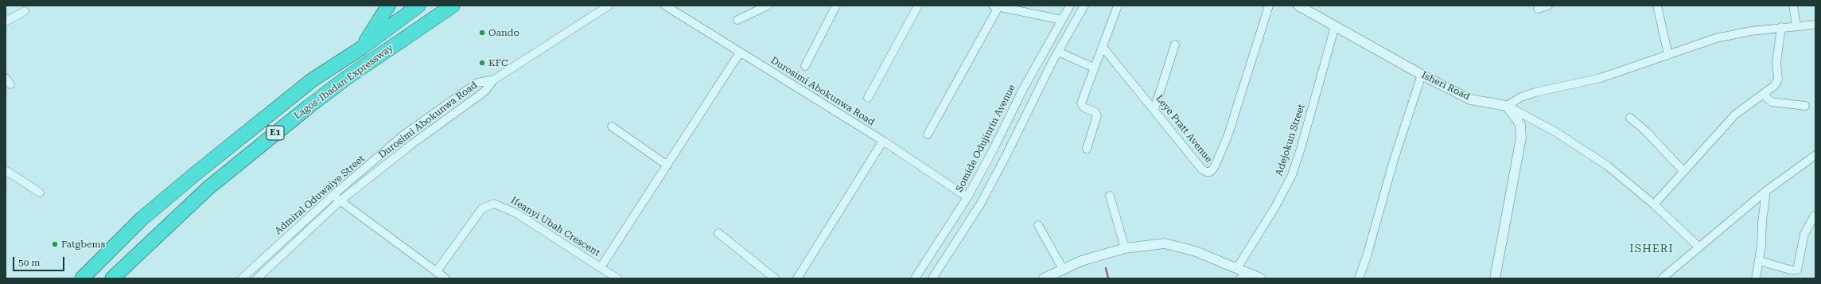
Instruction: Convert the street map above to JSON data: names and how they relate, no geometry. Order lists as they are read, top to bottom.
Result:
{
  "streets": {
    "highway": ["Lagos-Ibadan Expressway", "E1"],
    "street": [
      "Isheri Road",
      "Durosimi Abokunwa Road",
      "Leye Pratt Avenue",
      "Somide Odujinrin Avenue",
      "Adejokun Street",
      "Admiral Oduwaiye Street",
      "Ifeanyi Ubah Crescent"
    ]
  },
  "crossings": [
    ["Isheri Road", "Adejokun Street"],
    ["Durosimi Abokunwa Road", "Somide Odujinrin Avenue"],
    ["Durosimi Abokunwa Road", "Admiral Oduwaiye Street"]
  ],
  "districts": ["ISHERI"],
  "places": ["Oando", "KFC", "Fatgbems"],
  "scale_bar": "50 m"
}
